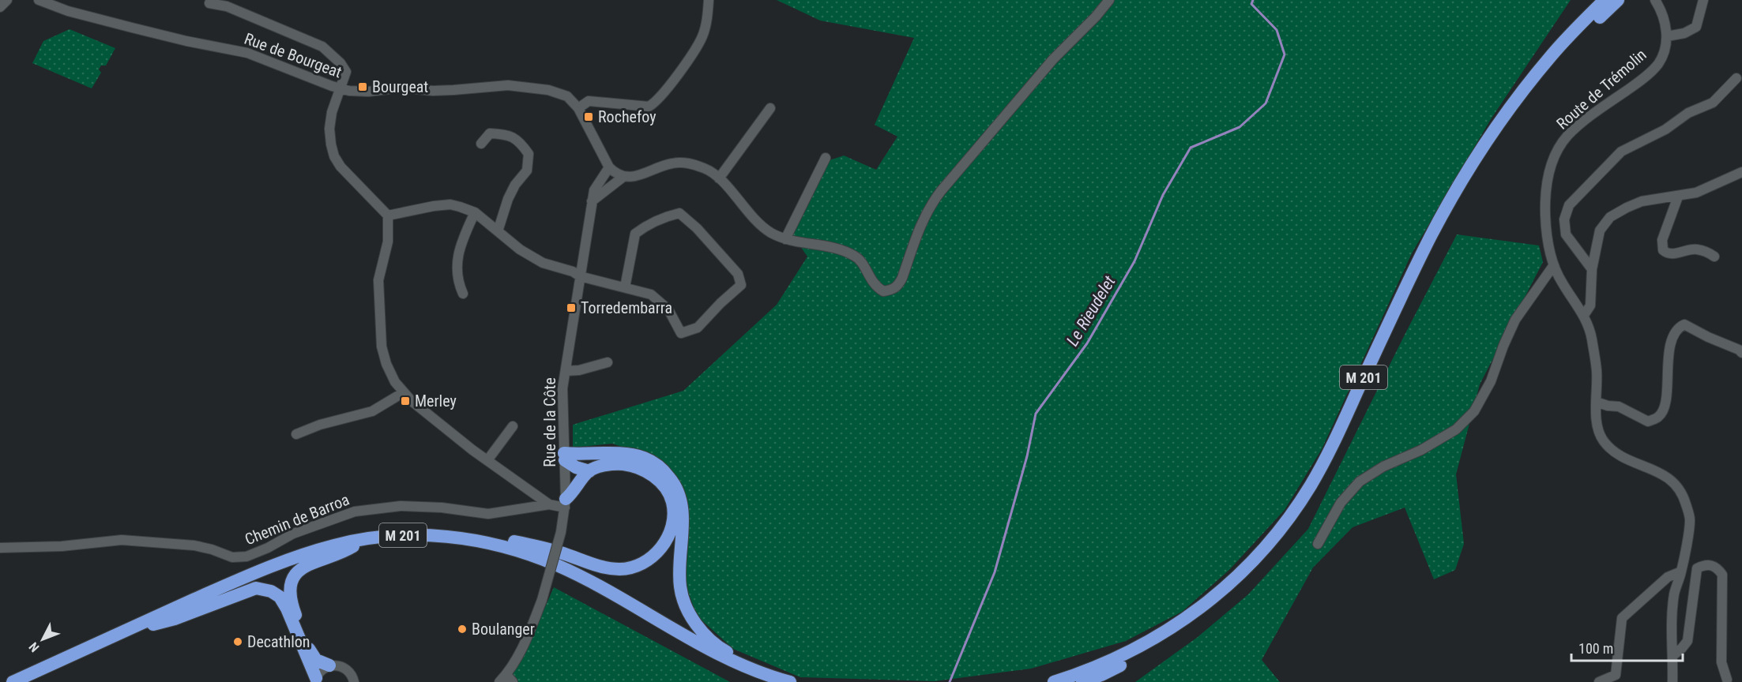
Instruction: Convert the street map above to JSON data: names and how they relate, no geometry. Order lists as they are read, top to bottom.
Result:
{
  "streets": {
    "highway": ["M 201"],
    "street": [
      "Rue de Bourgeat",
      "Route de Trémolin",
      "Rue de la Côte",
      "Chemin de Barroa"
    ]
  },
  "crossings": [
    ["Rue de Bourgeat", "Rue de la Côte"]
  ],
  "water": ["Le Rieudelet"],
  "places": {
    "transit": [
      "Bourgeat",
      "Rochefoy",
      "Torredembarra",
      "Merley"
    ],
    "other": ["Boulanger", "Decathlon"]
  },
  "scale_bar": "100 m",
  "north": "bottom left"
}
